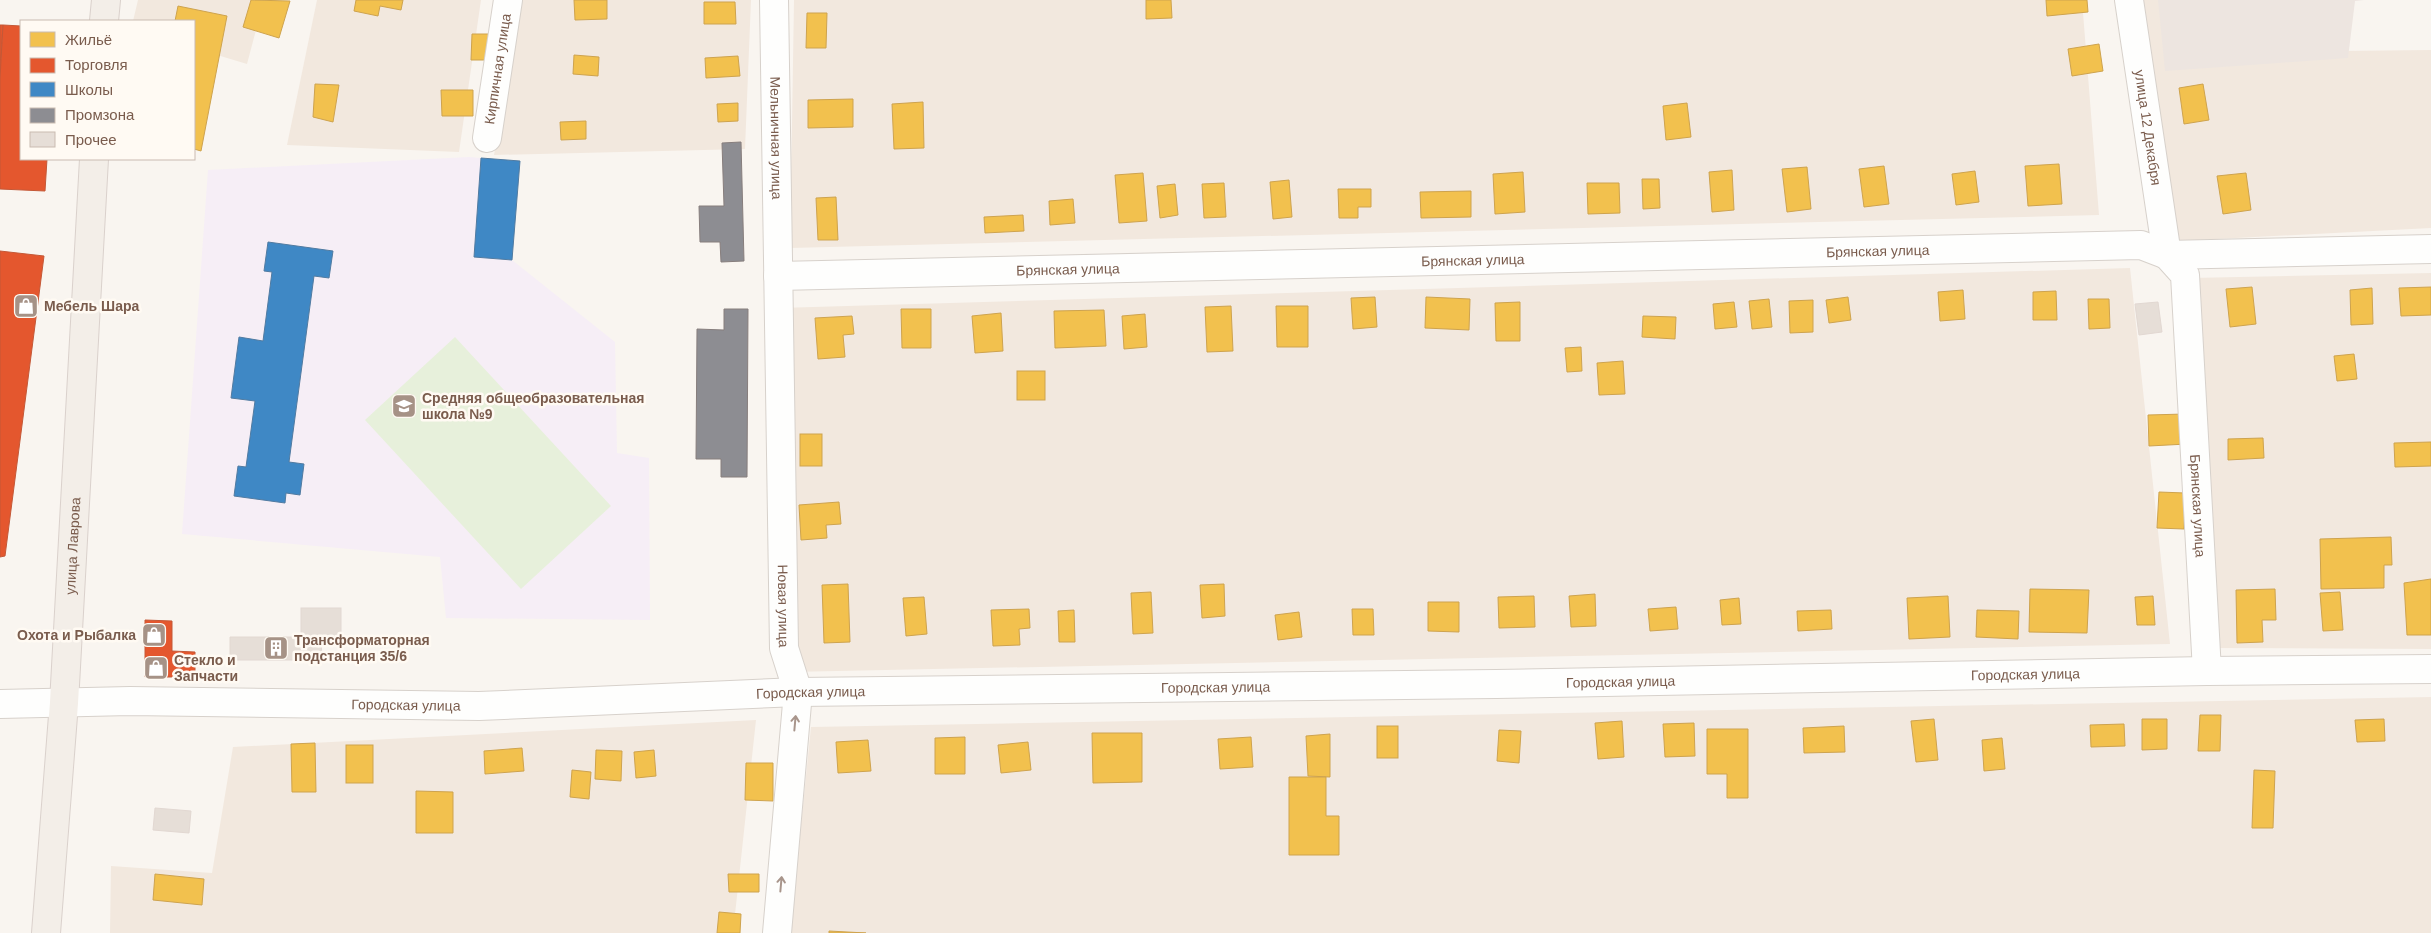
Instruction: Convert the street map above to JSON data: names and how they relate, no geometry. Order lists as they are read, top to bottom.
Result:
{
  "streets": {
    "main road": ["улица Лаврова"],
    "street": [
      "Кирпичная улица",
      "улица 12 Декабря",
      "Мельничная улица",
      "Брянская улица",
      "Новая улица",
      "Городская улица"
    ]
  },
  "crossings": [
    ["улица 12 Декабря", "Брянская улица"],
    ["Мельничная улица", "Брянская улица"],
    ["Мельничная улица", "Новая улица"],
    ["Брянская улица", "Новая улица"],
    ["Брянская улица", "Городская улица"],
    ["улица Лаврова", "Городская улица"],
    ["Новая улица", "Городская улица"]
  ],
  "one_way": ["Новая улица"],
  "places": {
    "shop": ["Мебель Шара", "Охота и Рыбалка", "Стекло и Запчасти"],
    "school or university": ["Средняя общеобразовательная школа №9"],
    "building": ["Трансформаторная подстанция 35/6"]
  },
  "legend": [
    "Жильё",
    "Торговля",
    "Школы",
    "Промзона",
    "Прочее"
  ]
}
